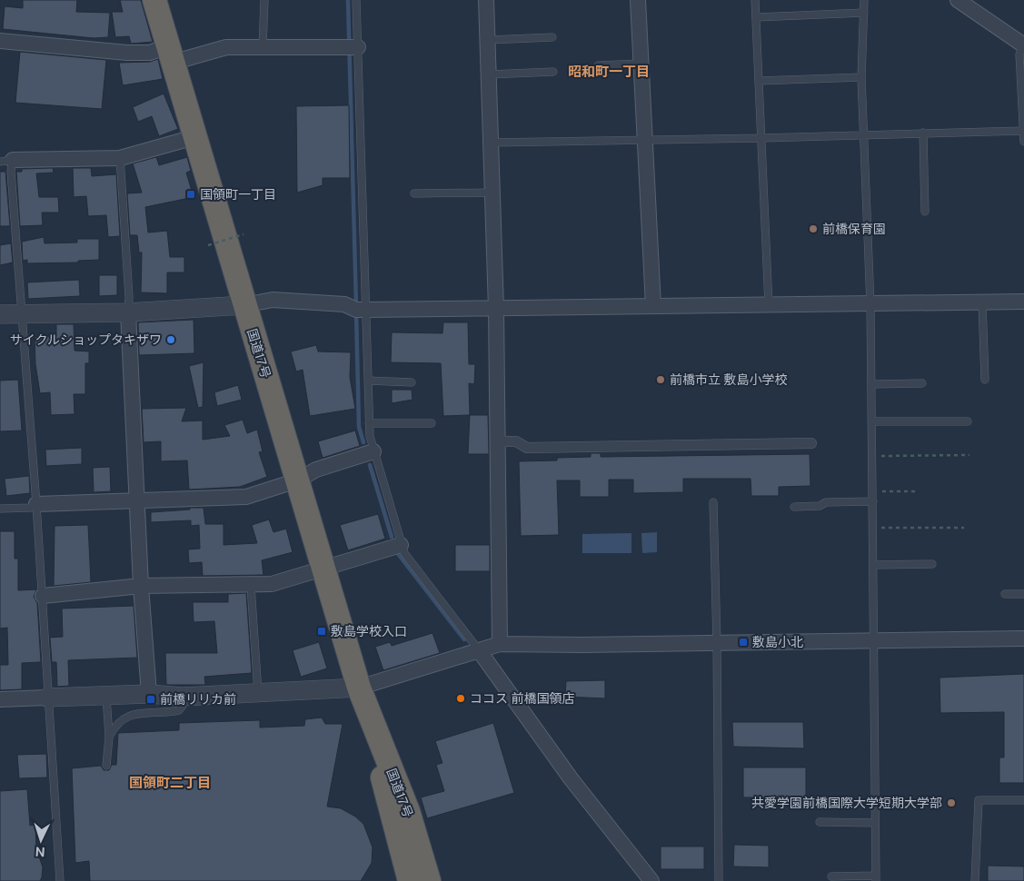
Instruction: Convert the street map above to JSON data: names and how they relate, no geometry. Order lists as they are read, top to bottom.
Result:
{
  "streets": {
    "highway": ["国道17号"]
  },
  "districts": ["昭和町一丁目", "国領町二丁目"],
  "places": {
    "transit": [
      "国領町一丁目",
      "敷島学校入口",
      "敷島小北",
      "前橋リリカ前"
    ],
    "other": [
      "前橋保育園",
      "サイクルショップタキザワ",
      "前橋市立 敷島小学校",
      "ココス 前橋国領店",
      "共愛学園前橋国際大学短期大学部"
    ]
  },
  "north": "bottom"
}
